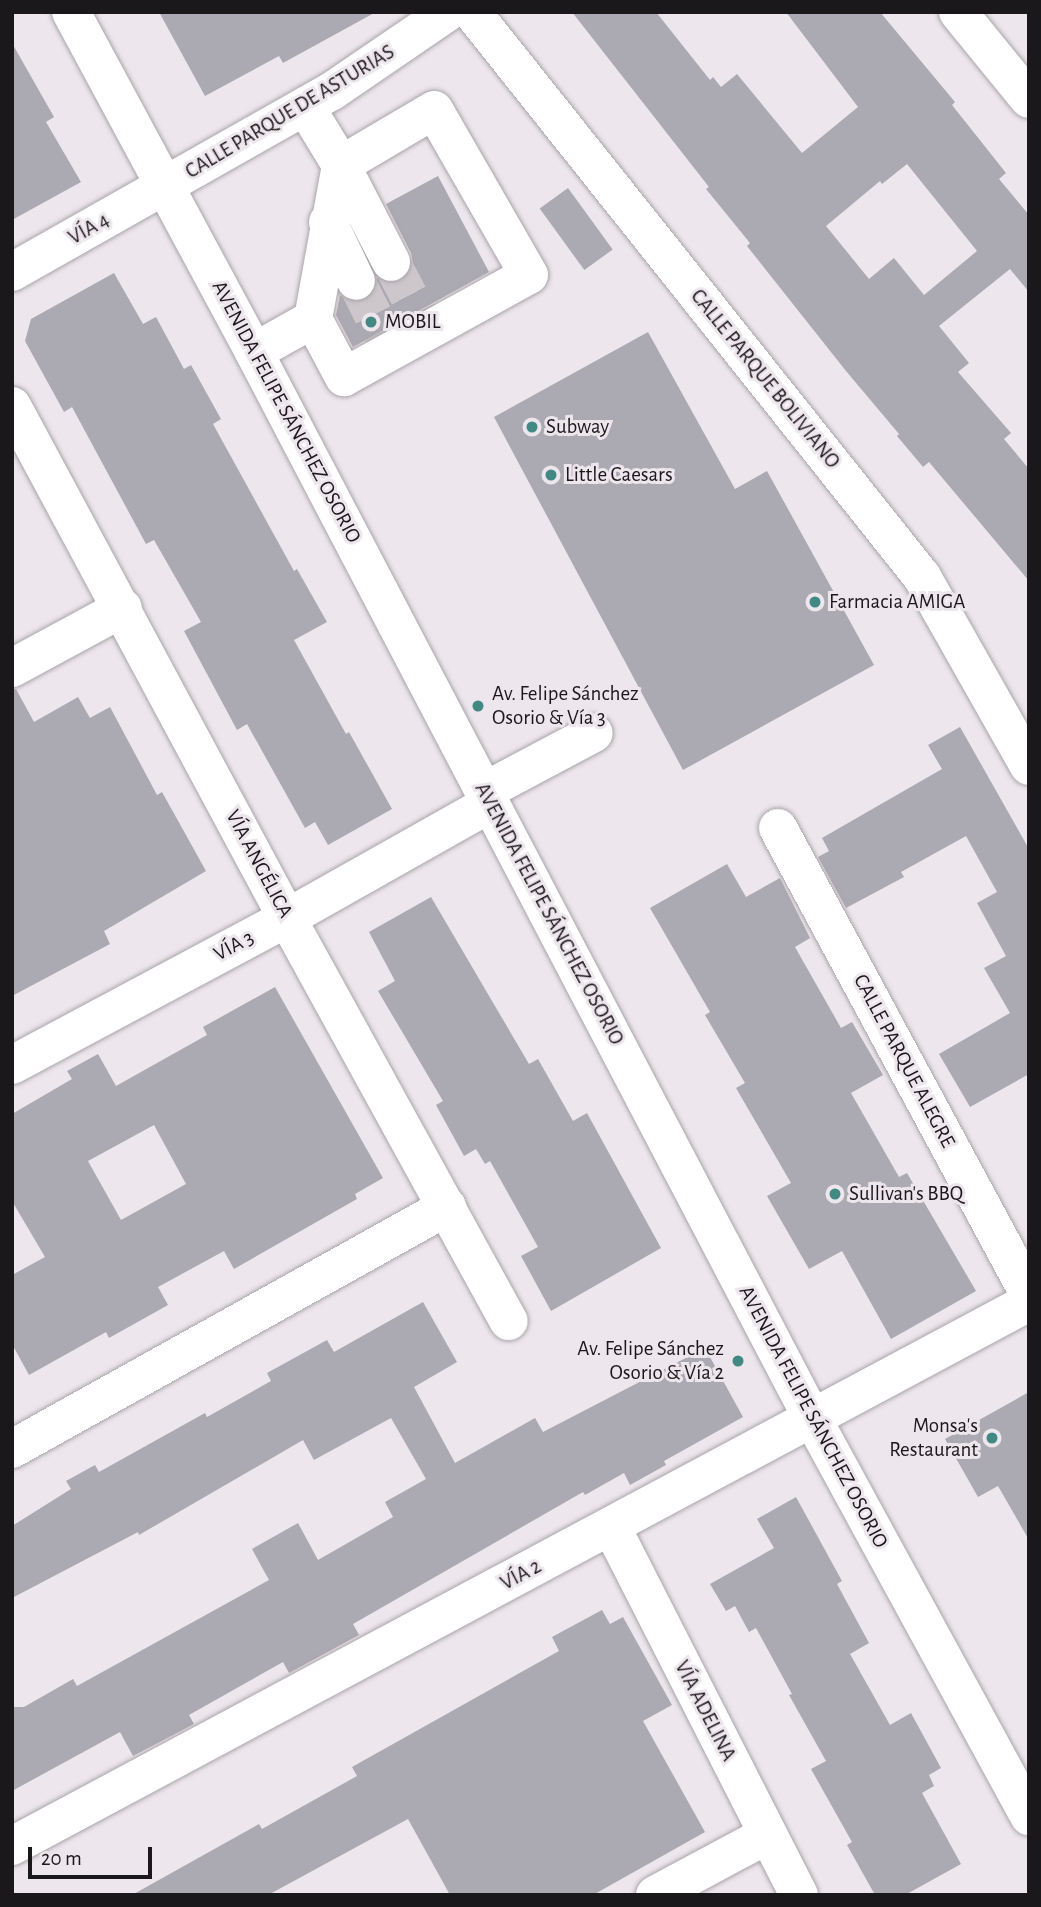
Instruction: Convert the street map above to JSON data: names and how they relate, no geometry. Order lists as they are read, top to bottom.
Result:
{
  "streets": {
    "street": [
      "CALLE PARQUE DE ASTURIAS",
      "VÍA 4",
      "CALLE PARQUE BOLIVIANO",
      "AVENIDA FELIPE SÁNCHEZ OSORIO",
      "VÍA ANGÉLICA",
      "VÍA 3",
      "CALLE PARQUE ALEGRE",
      "VÍA 2",
      "VÍA ADELINA"
    ]
  },
  "crossings": [
    ["CALLE PARQUE DE ASTURIAS", "VÍA 4"],
    ["CALLE PARQUE DE ASTURIAS", "AVENIDA FELIPE SÁNCHEZ OSORIO"],
    ["VÍA 4", "AVENIDA FELIPE SÁNCHEZ OSORIO"],
    ["AVENIDA FELIPE SÁNCHEZ OSORIO", "VÍA 3"],
    ["AVENIDA FELIPE SÁNCHEZ OSORIO", "VÍA 2"],
    ["VÍA ANGÉLICA", "VÍA 3"],
    ["VÍA 2", "VÍA ADELINA"]
  ],
  "places": [
    "MOBIL",
    "Subway",
    "Little Caesars",
    "Farmacia AMIGA",
    "Av. Felipe Sánchez Osorio & Vía 3",
    "Sullivan's BBQ",
    "Av. Felipe Sánchez Osorio & Vía 2",
    "Monsa's Restaurant"
  ],
  "scale_bar": "20 m"
}
